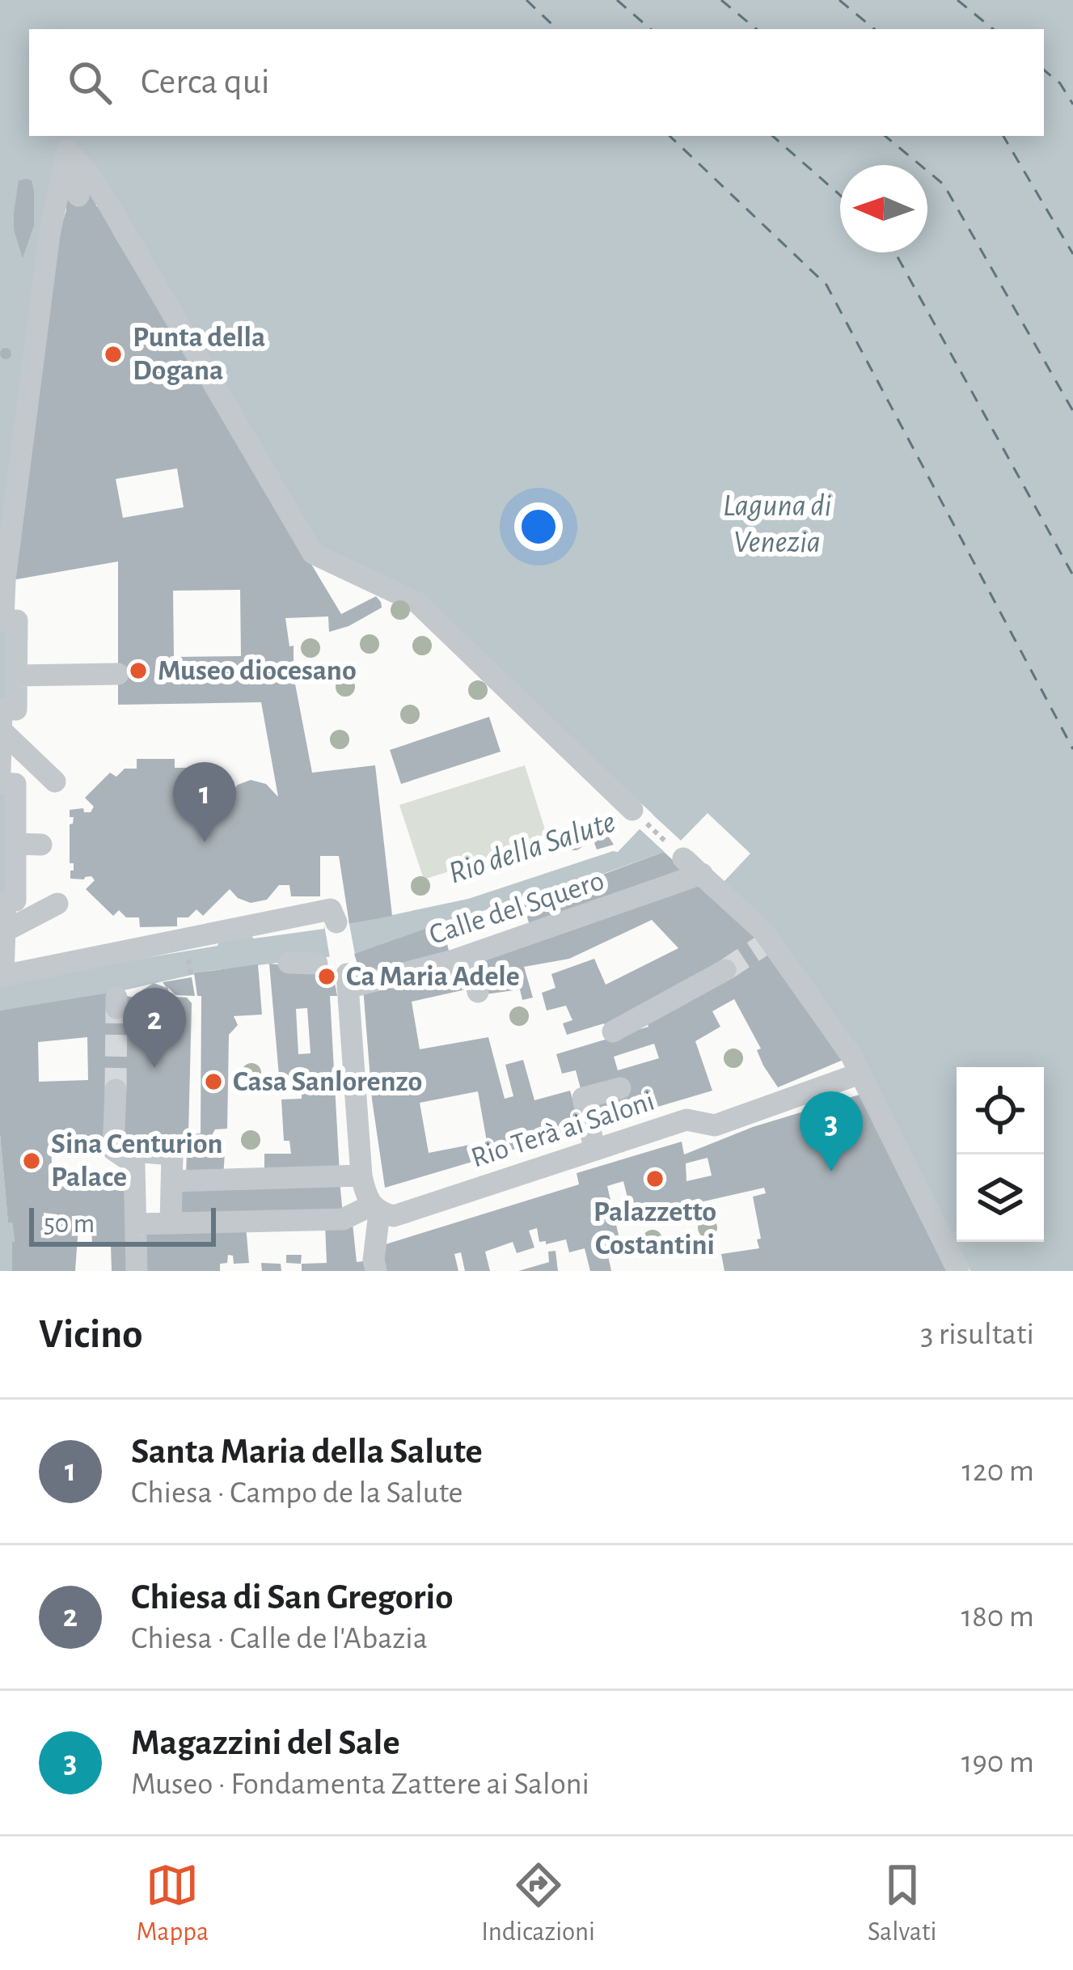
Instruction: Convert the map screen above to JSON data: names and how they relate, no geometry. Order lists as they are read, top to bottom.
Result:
{
  "streets": {
    "street": ["Calle del Squero", "Rio Terà ai Saloni"]
  },
  "water": ["Laguna di Venezia", "Rio della Salute"],
  "places": [
    "Punta della Dogana",
    "Museo diocesano",
    "Ca Maria Adele",
    "Casa Sanlorenzo",
    "Sina Centurion Palace",
    "Palazzetto Costantini"
  ],
  "scale_bar": "50 m",
  "north": "left",
  "page": {
    "search": "Cerca qui",
    "pins": ["1", "2", "3"],
    "scale": "50 m",
    "heading": ["Vicino", "3 risultati"],
    "list": [
      {
        "mark": "1",
        "name": "Santa Maria della Salute",
        "note": "Chiesa · Campo de la Salute",
        "value": "120 m"
      },
      {
        "mark": "2",
        "name": "Chiesa di San Gregorio",
        "note": "Chiesa · Calle de l'Abazia",
        "value": "180 m"
      },
      {
        "mark": "3",
        "name": "Magazzini del Sale",
        "note": "Museo · Fondamenta Zattere ai Saloni",
        "value": "190 m"
      }
    ],
    "nav": ["Mappa", "Indicazioni", "Salvati"]
  }
}
